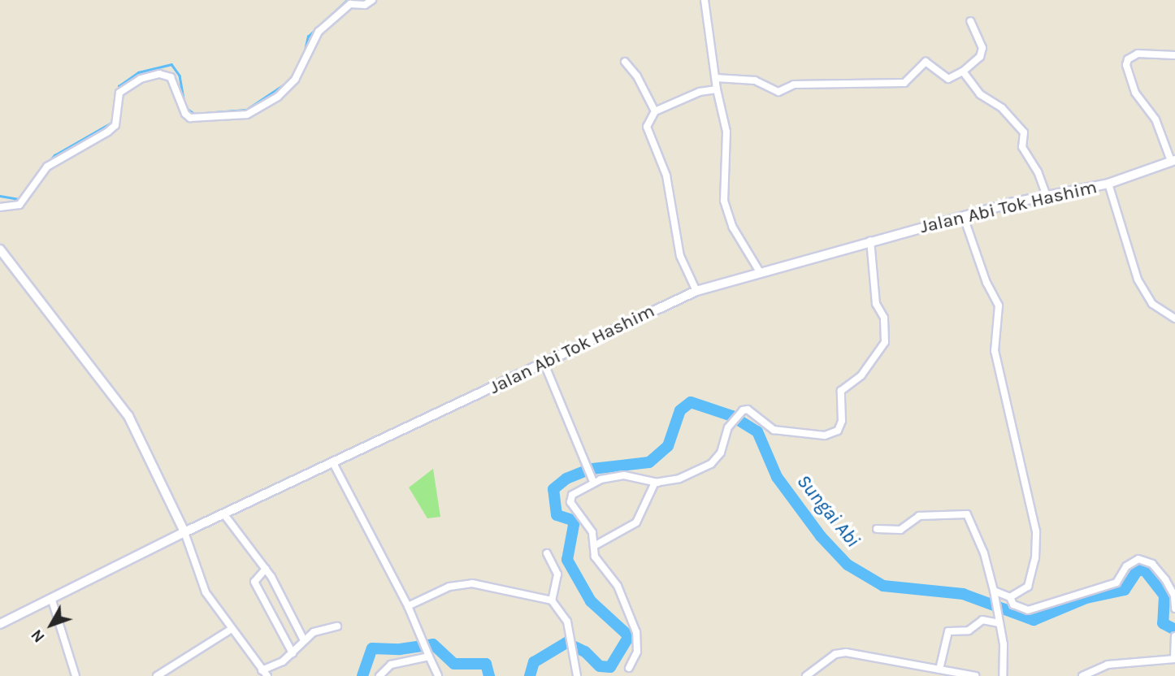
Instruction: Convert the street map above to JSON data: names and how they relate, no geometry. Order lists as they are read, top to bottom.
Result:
{
  "streets": {
    "main road": ["Jalan Abi Tok Hashim"]
  },
  "water": ["Sungai Abi"],
  "north": "bottom left"
}
